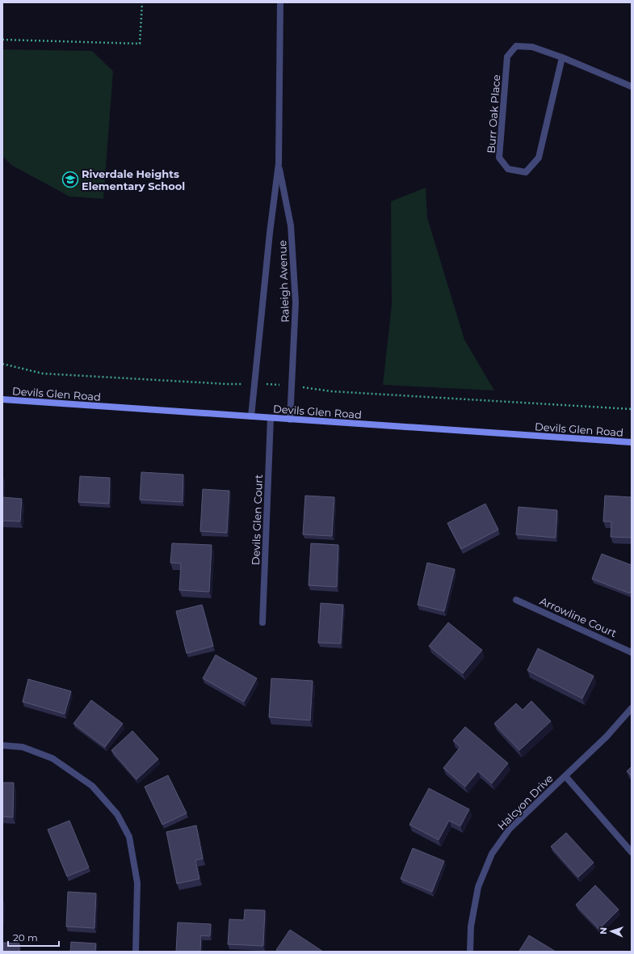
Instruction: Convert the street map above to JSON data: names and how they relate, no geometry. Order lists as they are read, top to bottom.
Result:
{
  "streets": {
    "main road": ["Devils Glen Road"],
    "street": [
      "Burr Oak Place",
      "Raleigh Avenue",
      "Devils Glen Court",
      "Arrowline Court",
      "Halcyon Drive"
    ]
  },
  "crossings": [
    ["Raleigh Avenue", "Devils Glen Road"],
    ["Devils Glen Road", "Devils Glen Court"]
  ],
  "places": {
    "school or university": ["Riverdale Heights Elementary School"]
  },
  "scale_bar": "20 m",
  "north": "left"
}
